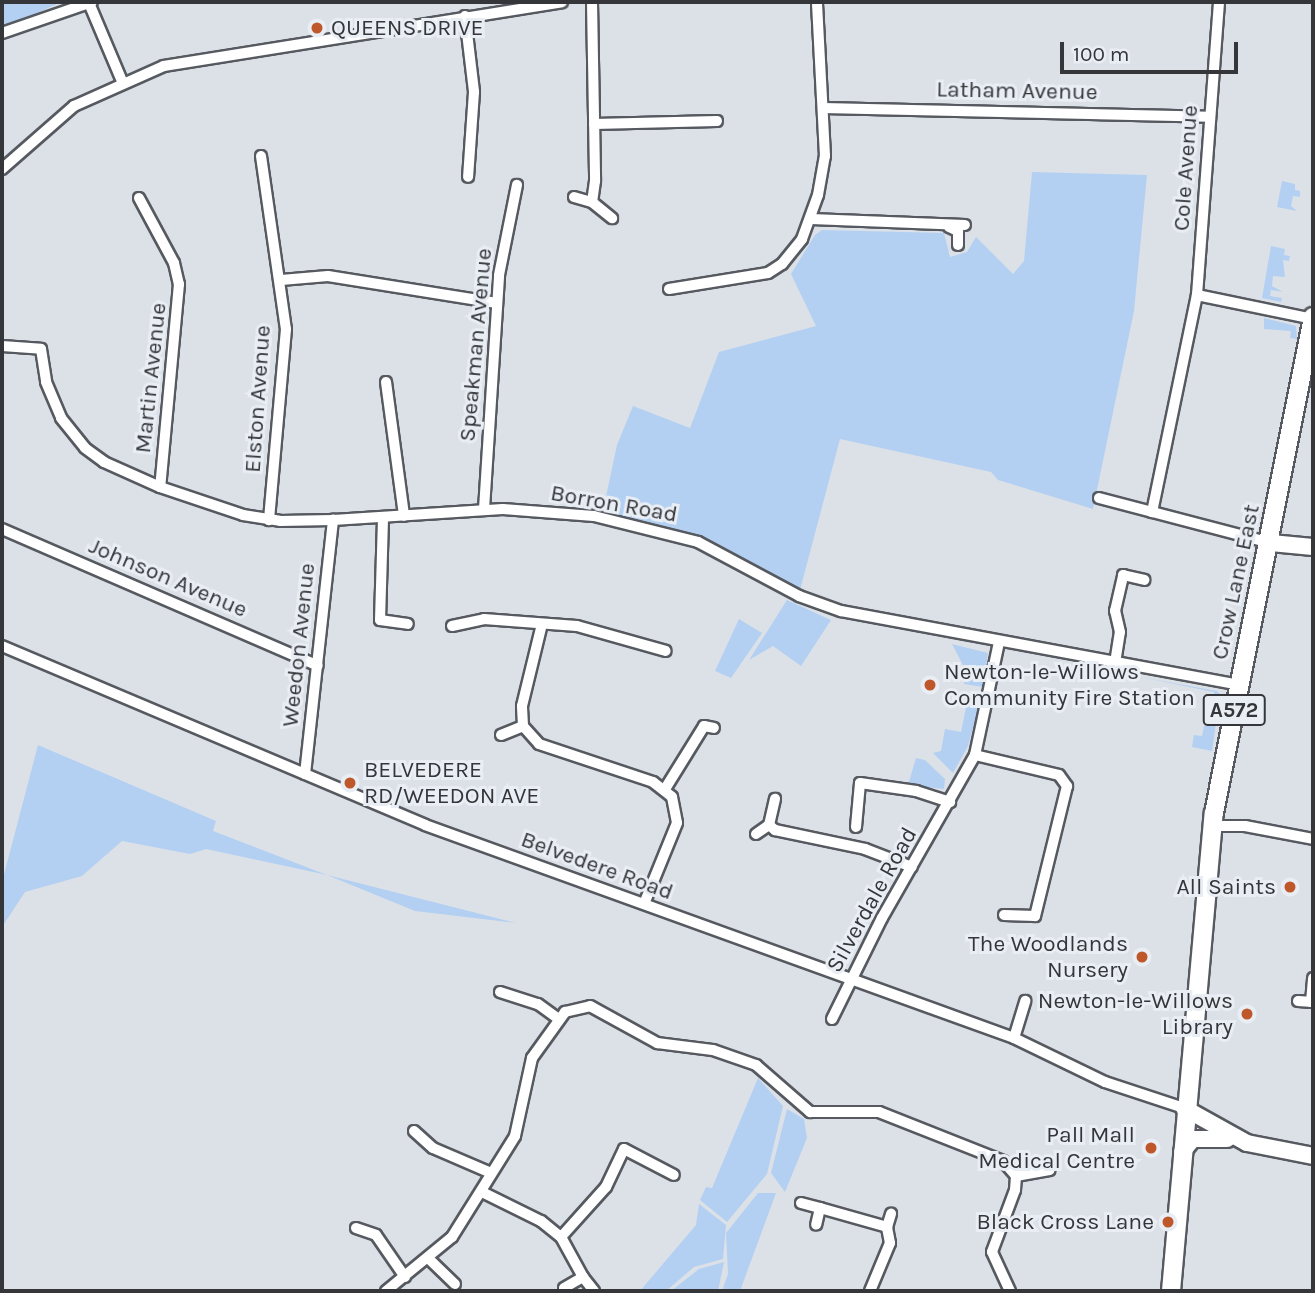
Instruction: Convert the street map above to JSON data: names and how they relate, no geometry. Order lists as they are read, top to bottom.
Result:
{
  "streets": {
    "main road": ["Crow Lane East", "A572"],
    "street": [
      "Latham Avenue",
      "Cole Avenue",
      "Speakman Avenue",
      "Martin Avenue",
      "Elston Avenue",
      "Borron Road",
      "Johnson Avenue",
      "Weedon Avenue",
      "Belvedere Road",
      "Silverdale Road"
    ]
  },
  "crossings": [
    ["Latham Avenue", "Cole Avenue"],
    ["Speakman Avenue", "Borron Road"],
    ["Martin Avenue", "Borron Road"],
    ["Elston Avenue", "Borron Road"],
    ["Borron Road", "Crow Lane East"],
    ["Borron Road", "Weedon Avenue"],
    ["Borron Road", "Silverdale Road"],
    ["Johnson Avenue", "Weedon Avenue"],
    ["Crow Lane East", "A572"],
    ["Crow Lane East", "Belvedere Road"],
    ["Weedon Avenue", "Belvedere Road"],
    ["A572", "Belvedere Road"],
    ["Belvedere Road", "Silverdale Road"]
  ],
  "places": [
    "QUEENS DRIVE",
    "Newton-le-Willows Community Fire Station",
    "BELVEDERE RD/WEEDON AVE",
    "All Saints",
    "The Woodlands Nursery",
    "Newton-le-Willows Library",
    "Pall Mall Medical Centre",
    "Black Cross Lane"
  ],
  "scale_bar": "100 m"
}
